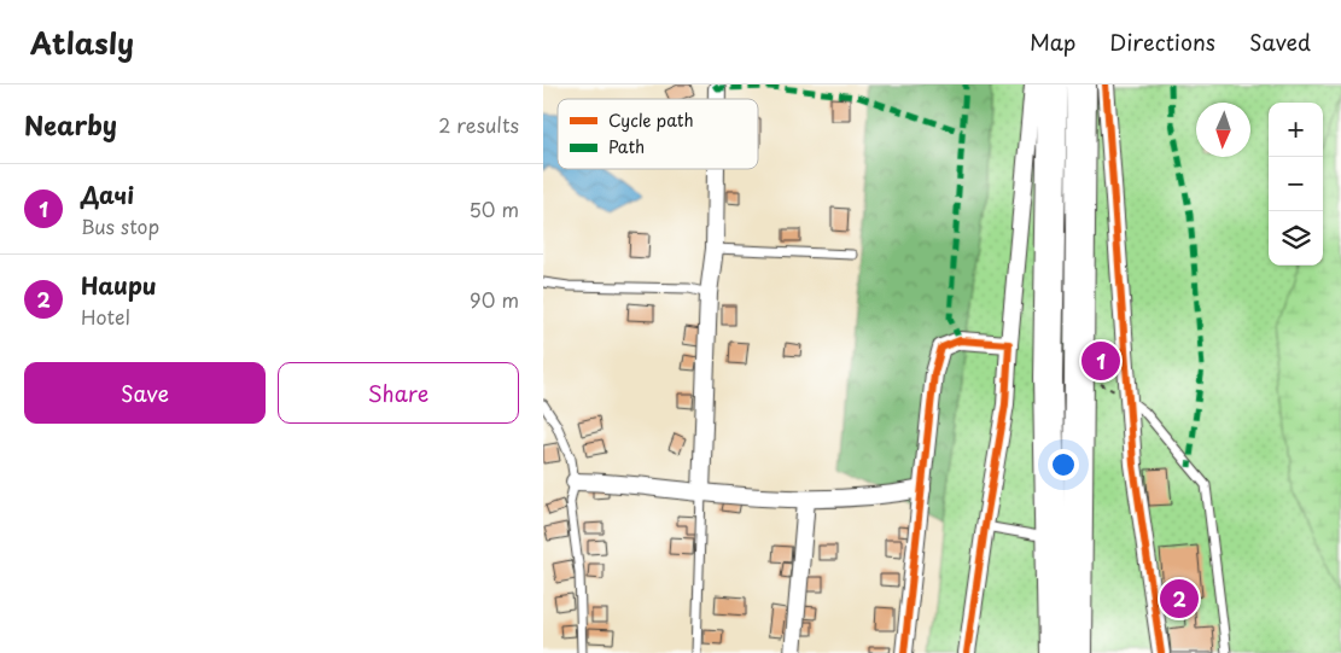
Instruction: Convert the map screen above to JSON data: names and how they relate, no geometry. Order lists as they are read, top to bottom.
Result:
{
  "legend": ["Cycle path", "Path"],
  "north": "bottom",
  "page": {
    "header": "Atlasly",
    "nav": ["Map", "Directions", "Saved"],
    "heading": ["Nearby", "2 results"],
    "map_buttons": ["+", "−"],
    "list": [
      {
        "mark": "1",
        "name": "Дачі",
        "note": "Bus stop",
        "value": "50 m"
      },
      {
        "mark": "2",
        "name": "Наири",
        "note": "Hotel",
        "value": "90 m"
      }
    ],
    "pins": ["1", "2"],
    "buttons": ["Save", "Share"]
  }
}
